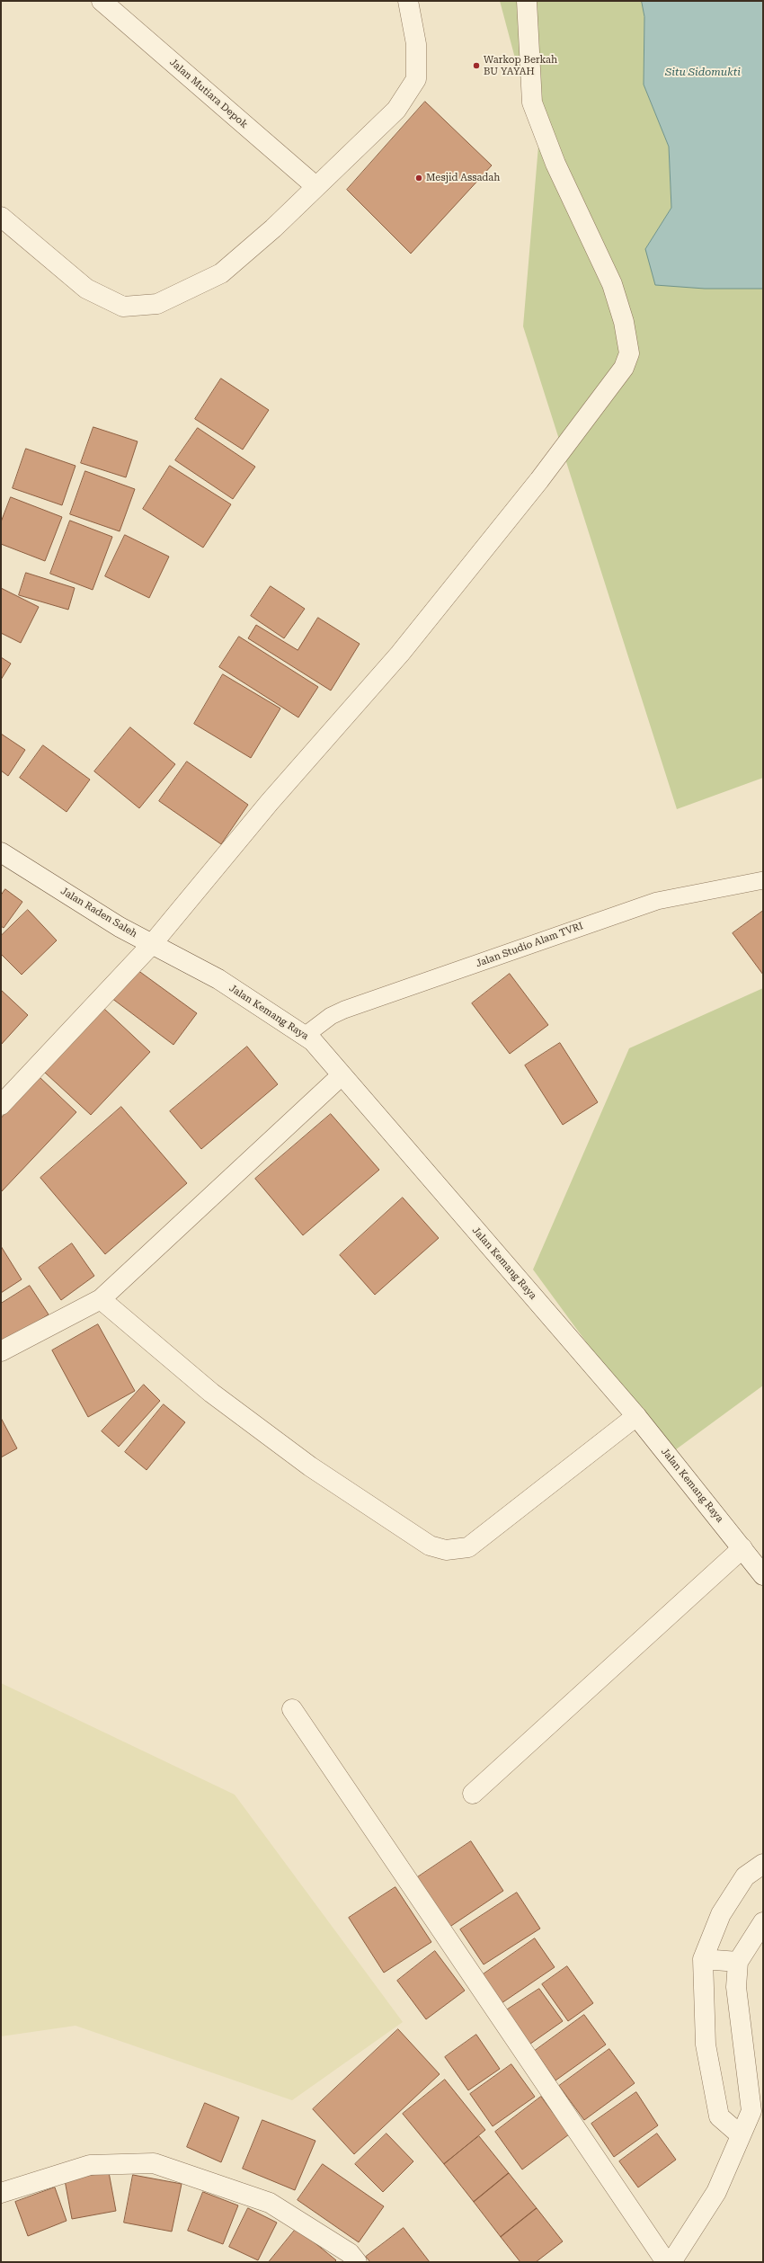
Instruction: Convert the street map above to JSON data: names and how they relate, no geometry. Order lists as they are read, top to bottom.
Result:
{
  "streets": {
    "street": ["Jalan Mutiara Depok", "Jalan Raden Saleh", "Jalan Kemang Raya"],
    "lane": ["Jalan Studio Alam TVRI"]
  },
  "crossings": [
    ["Jalan Raden Saleh", "Jalan Kemang Raya"],
    ["Jalan Studio Alam TVRI", "Jalan Kemang Raya"]
  ],
  "water": ["Situ Sidomukti"],
  "places": ["Warkop Berkah BU YAYAH", "Mesjid Assadah"]
}
